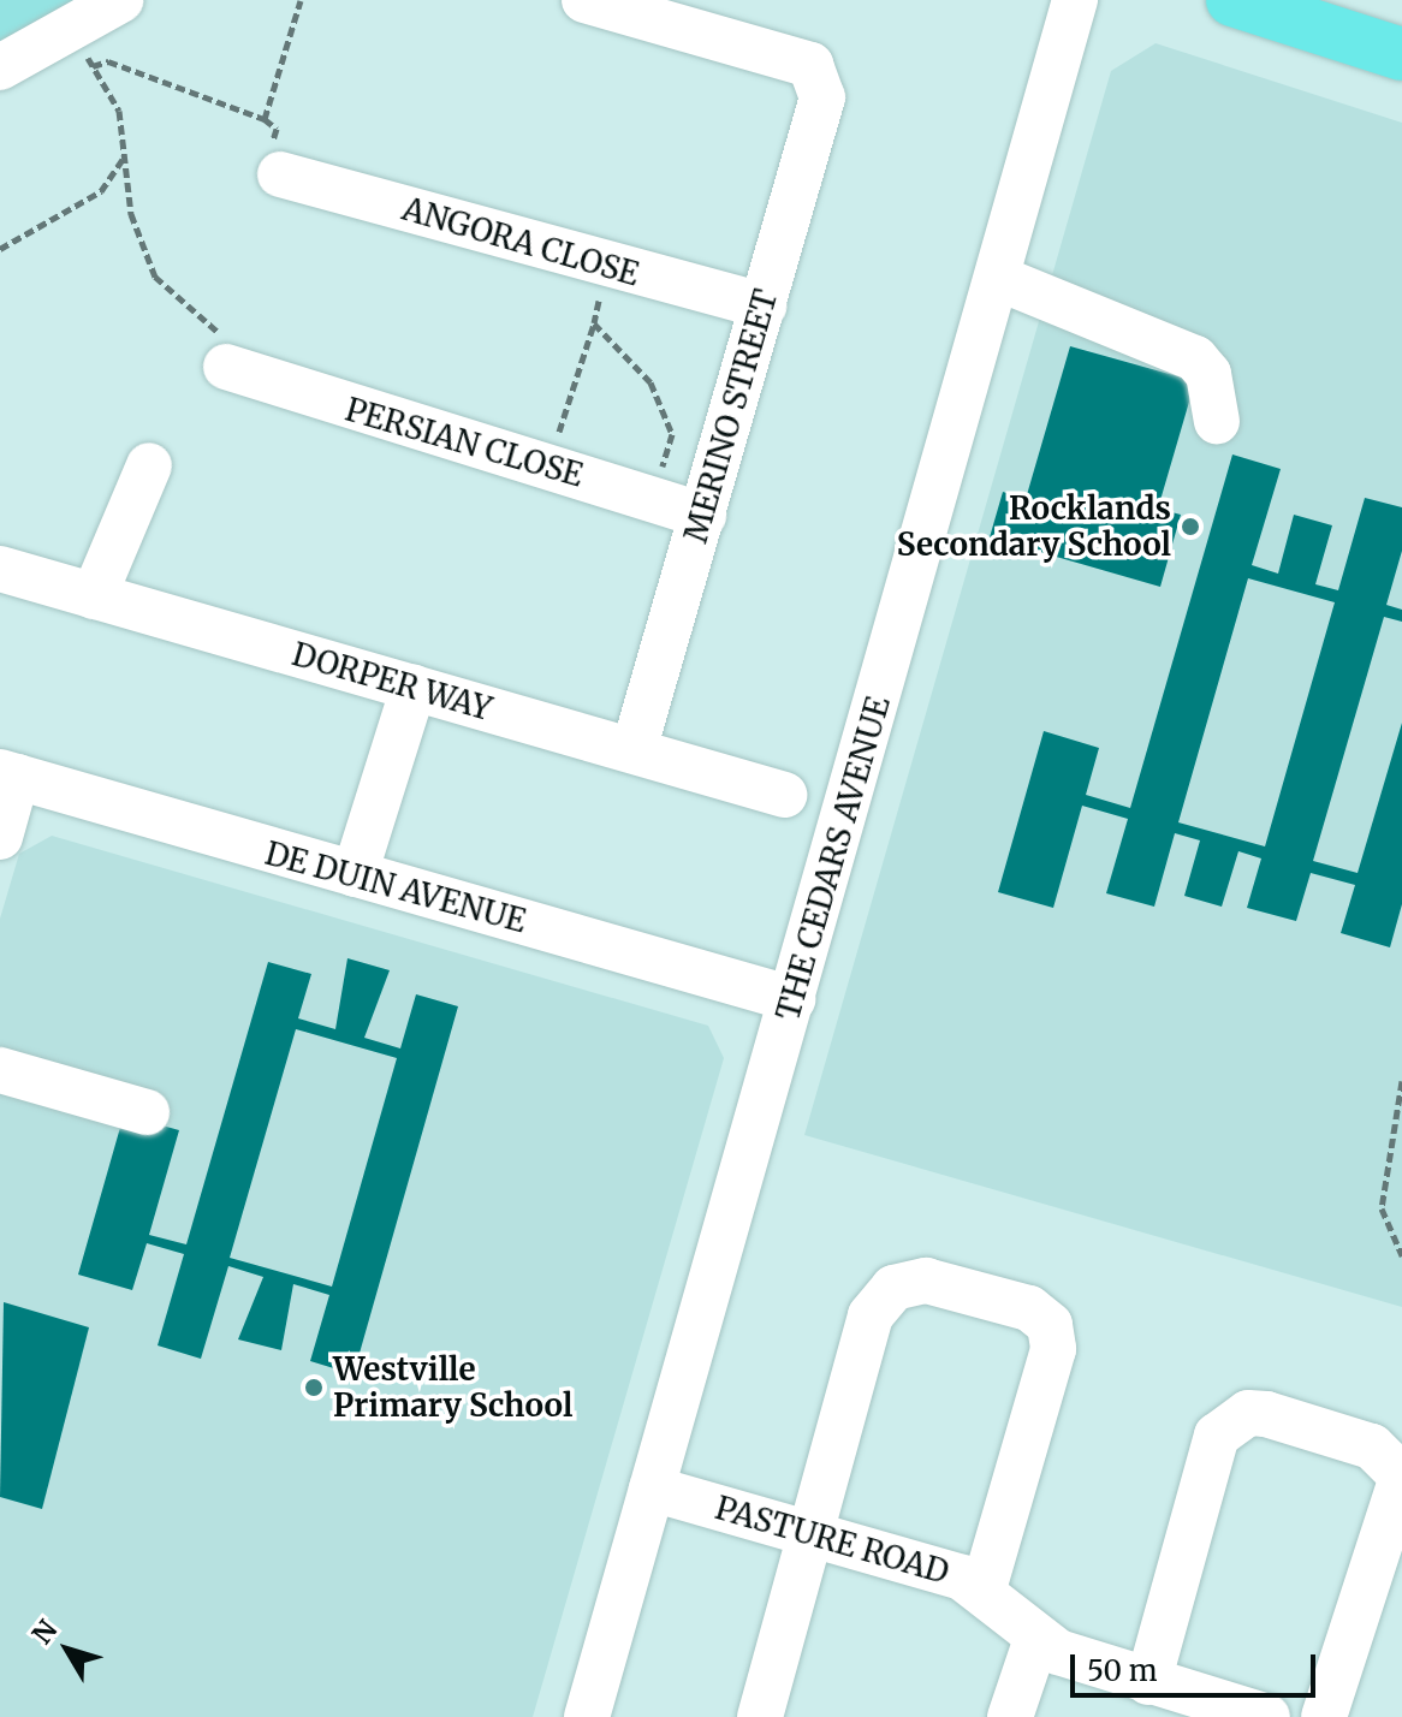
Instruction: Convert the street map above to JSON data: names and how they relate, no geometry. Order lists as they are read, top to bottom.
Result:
{
  "streets": {
    "street": [
      "ANGORA CLOSE",
      "MERINO STREET",
      "PERSIAN CLOSE",
      "DORPER WAY",
      "THE CEDARS AVENUE",
      "DE DUIN AVENUE",
      "PASTURE ROAD"
    ]
  },
  "crossings": [
    ["ANGORA CLOSE", "MERINO STREET"],
    ["MERINO STREET", "PERSIAN CLOSE"],
    ["MERINO STREET", "DORPER WAY"],
    ["THE CEDARS AVENUE", "DE DUIN AVENUE"],
    ["THE CEDARS AVENUE", "PASTURE ROAD"]
  ],
  "places": ["Rocklands Secondary School", "Westville Primary School"],
  "scale_bar": "50 m",
  "north": "top left"
}
